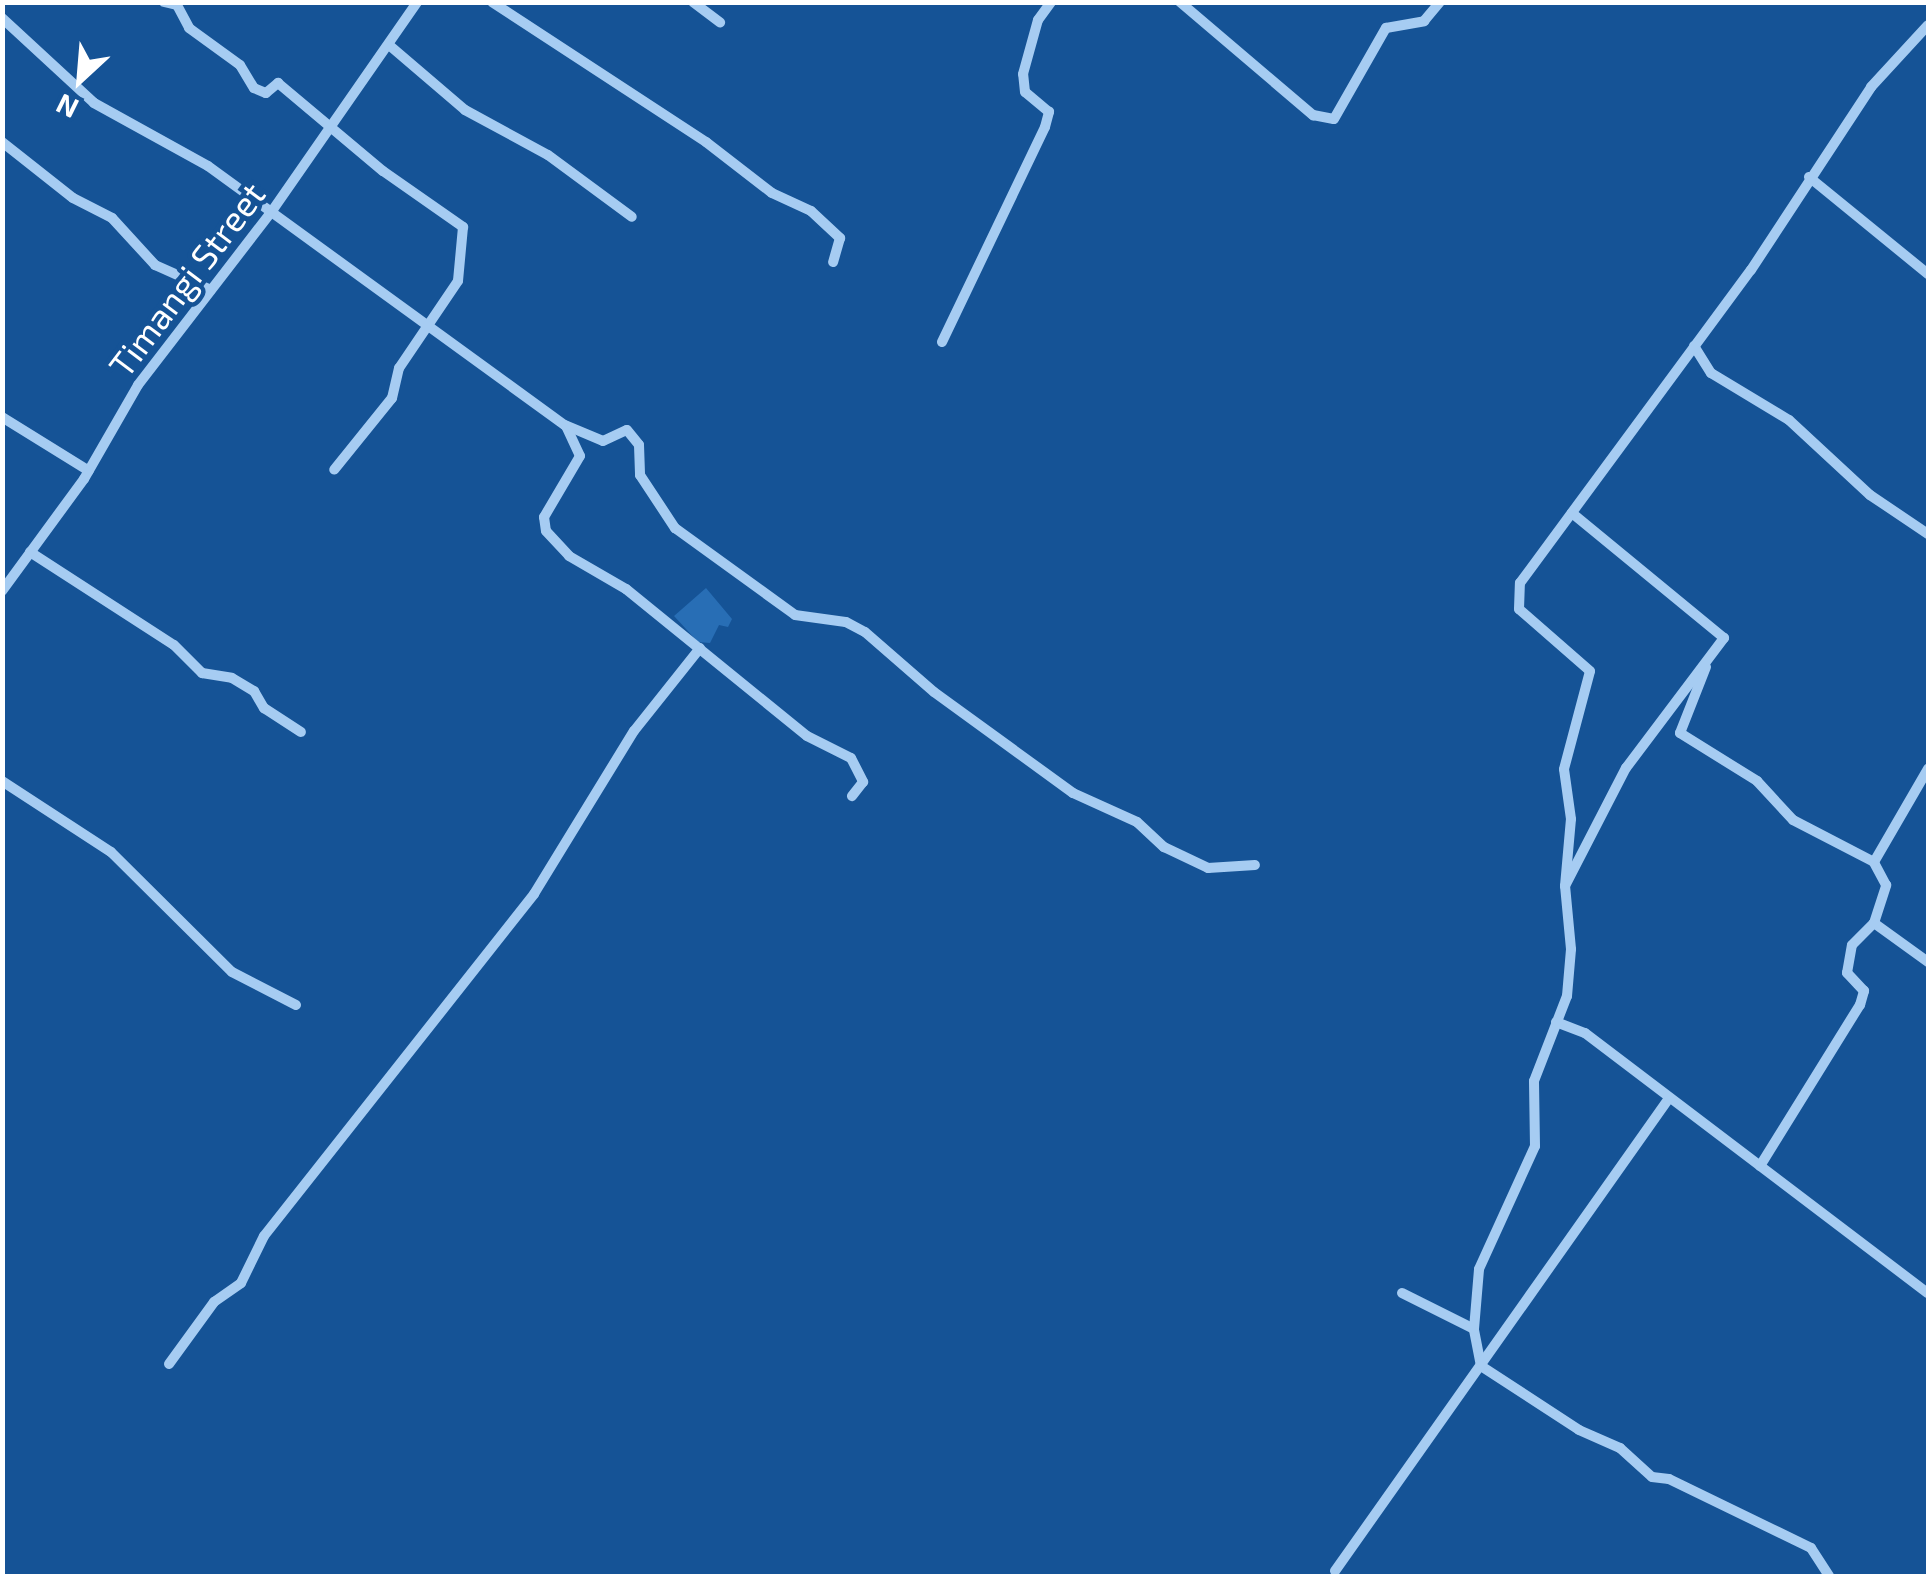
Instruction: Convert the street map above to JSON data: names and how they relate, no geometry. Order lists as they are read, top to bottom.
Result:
{
  "streets": {
    "street": ["Timangi Street"]
  },
  "north": "bottom left"
}
